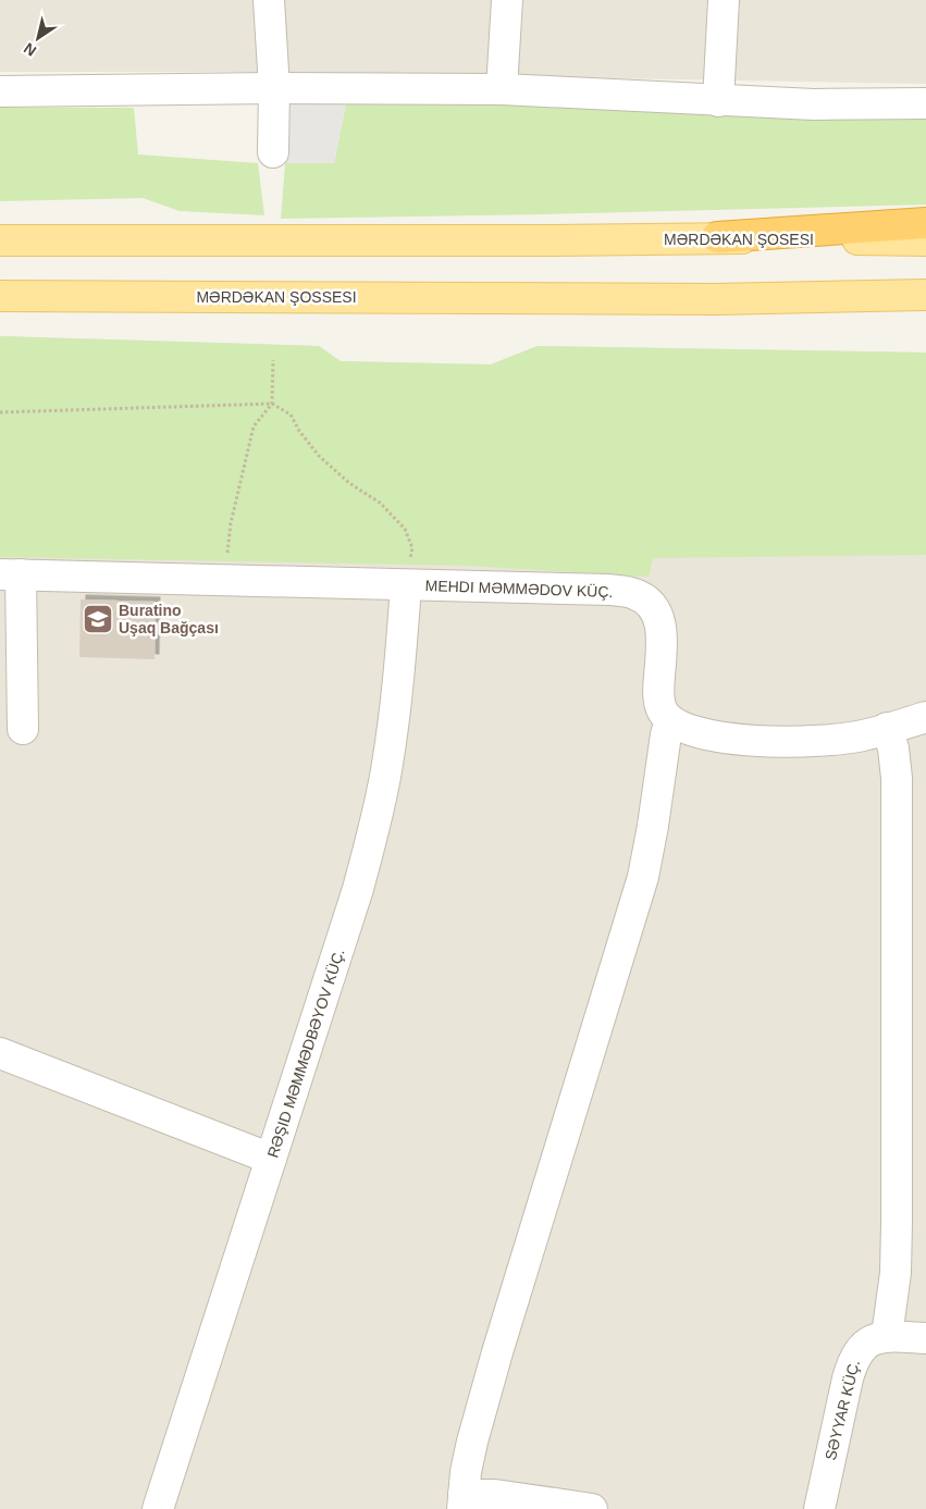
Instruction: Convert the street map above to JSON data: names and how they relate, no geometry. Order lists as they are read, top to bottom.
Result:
{
  "streets": {
    "main road": ["MƏRDƏKAN ŞOSESI", "MƏRDƏKAN ŞOSSESI"],
    "street": ["MEHDI MƏMMƏDOV KÜÇ.", "RƏŞID MƏMMƏDBƏYOV KÜÇ.", "SƏYYAR KÜÇ."]
  },
  "crossings": [
    ["MEHDI MƏMMƏDOV KÜÇ.", "RƏŞID MƏMMƏDBƏYOV KÜÇ."]
  ],
  "places": {
    "school or university": ["Buratino Uşaq Bağçası"]
  },
  "north": "bottom left"
}
